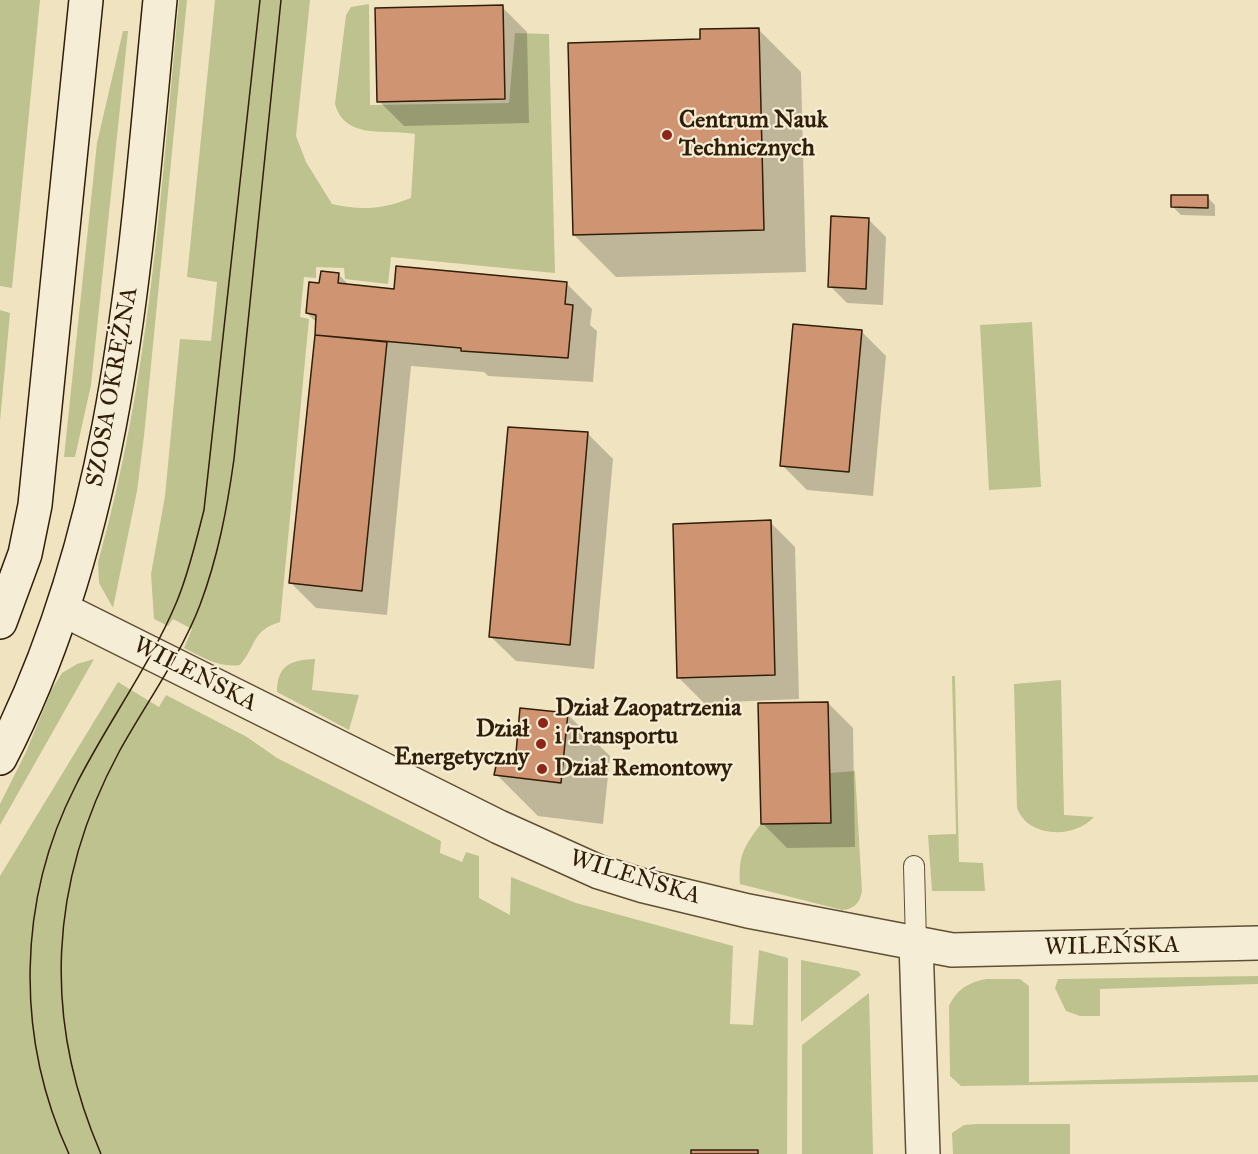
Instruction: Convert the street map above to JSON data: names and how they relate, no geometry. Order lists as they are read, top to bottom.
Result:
{
  "streets": {
    "street": ["SZOSA OKRĘŻNA", "WILEŃSKA"]
  },
  "crossings": [
    ["SZOSA OKRĘŻNA", "WILEŃSKA"]
  ],
  "places": [
    "Centrum Nauk Technicznych",
    "Dział Zaopatrzenia i Transportu",
    "Dział Energetyczny",
    "Dział Remontowy"
  ]
}
